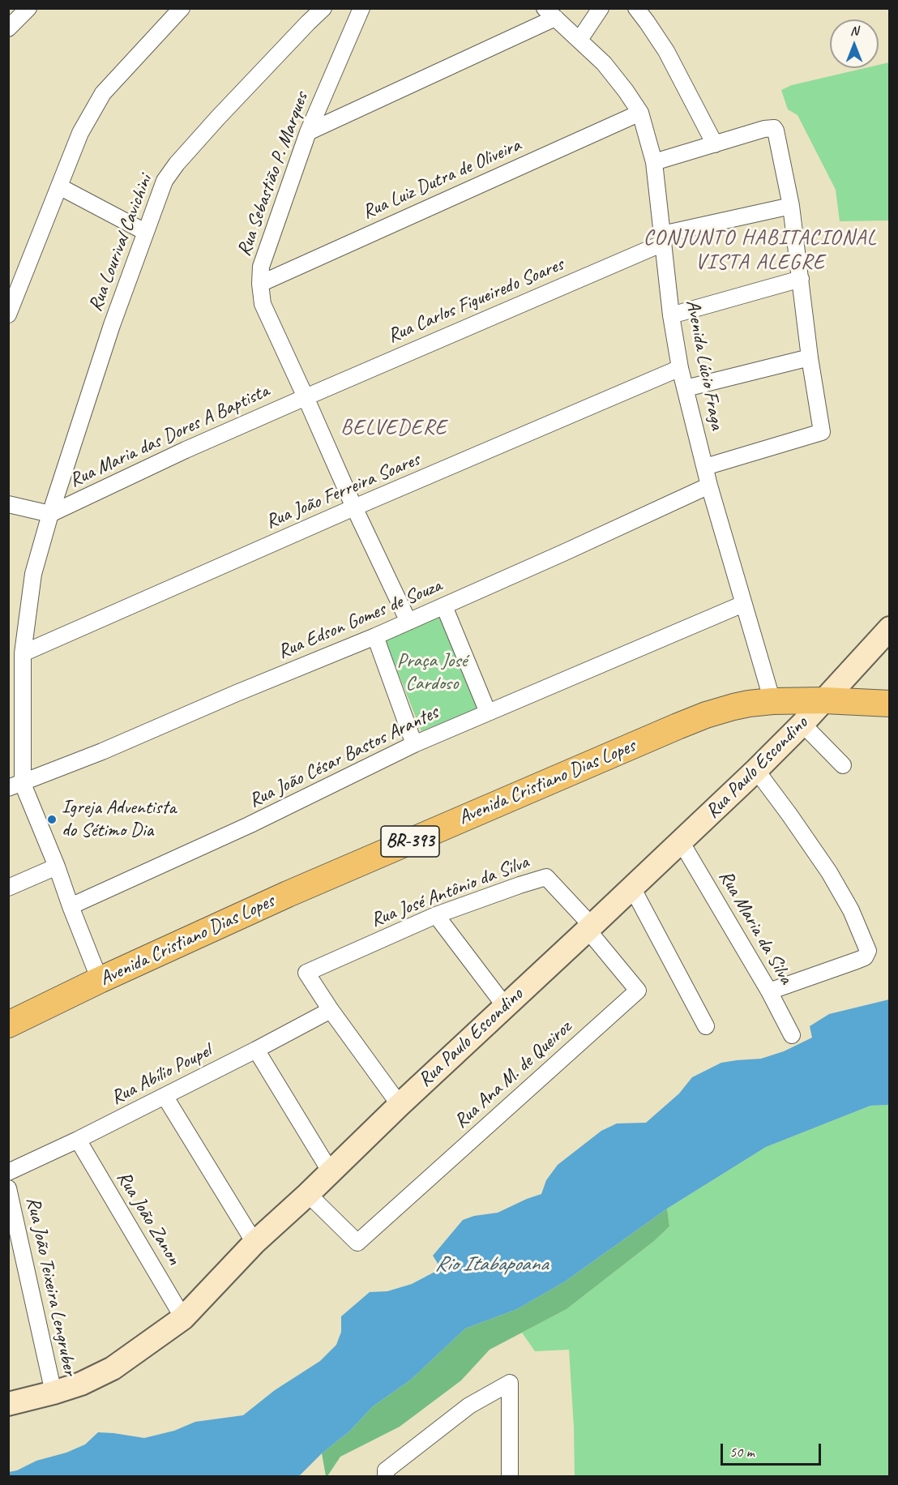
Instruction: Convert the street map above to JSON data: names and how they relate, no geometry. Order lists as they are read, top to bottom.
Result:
{
  "streets": {
    "main road": ["Rua Paulo Escondino", "Avenida Cristiano Dias Lopes", "BR-393"],
    "street": [
      "Rua Sebastião P. Marques",
      "Rua Luiz Dutra de Oliveira",
      "Rua Lourival Cavichini",
      "Rua Carlos Figueiredo Soares",
      "Avenida Lúcio Fraga",
      "Rua Maria das Dores A Baptista",
      "Rua João Ferreira Soares",
      "Rua Edson Gomes de Souza",
      "Rua João César Bastos Arantes",
      "Rua José Antônio da Silva",
      "Rua Maria da Silva",
      "Rua Abílio Poupel",
      "Rua Ana M. de Queiroz",
      "Rua João Zanon",
      "Rua João Teixeira Lengruber"
    ]
  },
  "crossings": [
    ["Rua Sebastião P. Marques", "Rua Luiz Dutra de Oliveira"],
    ["Rua Sebastião P. Marques", "Rua Carlos Figueiredo Soares"],
    ["Rua Sebastião P. Marques", "Rua Maria das Dores A Baptista"],
    ["Rua Sebastião P. Marques", "Rua João Ferreira Soares"],
    ["Rua Sebastião P. Marques", "Rua Edson Gomes de Souza"],
    ["Rua Luiz Dutra de Oliveira", "Avenida Lúcio Fraga"],
    ["Rua Lourival Cavichini", "Rua Maria das Dores A Baptista"],
    ["Rua Lourival Cavichini", "Rua João Ferreira Soares"],
    ["Rua Lourival Cavichini", "Rua Edson Gomes de Souza"],
    ["Rua Carlos Figueiredo Soares", "Avenida Lúcio Fraga"],
    ["Rua Carlos Figueiredo Soares", "Rua Maria das Dores A Baptista"],
    ["Avenida Lúcio Fraga", "Rua João Ferreira Soares"],
    ["Avenida Lúcio Fraga", "Rua Edson Gomes de Souza"],
    ["Avenida Lúcio Fraga", "Rua João César Bastos Arantes"],
    ["Avenida Lúcio Fraga", "Avenida Cristiano Dias Lopes"],
    ["Rua Paulo Escondino", "Avenida Cristiano Dias Lopes"],
    ["Rua Paulo Escondino", "Rua José Antônio da Silva"],
    ["Rua Paulo Escondino", "Rua Maria da Silva"],
    ["Rua Paulo Escondino", "Rua Ana M. de Queiroz"],
    ["Rua Paulo Escondino", "Rua João Zanon"],
    ["Rua Paulo Escondino", "Rua João Teixeira Lengruber"],
    ["Rua José Antônio da Silva", "Rua Abílio Poupel"],
    ["Rua José Antônio da Silva", "Rua Ana M. de Queiroz"],
    ["Rua Abílio Poupel", "Rua João Zanon"]
  ],
  "districts": ["CONJUNTO HABITACIONAL VISTA ALEGRE", "BELVEDERE"],
  "water": ["Rio Itabapoana"],
  "parks": ["Praça José Cardoso"],
  "places": ["Igreja Adventista do Sétimo Dia"],
  "scale_bar": "50 m",
  "north": "top"
}
